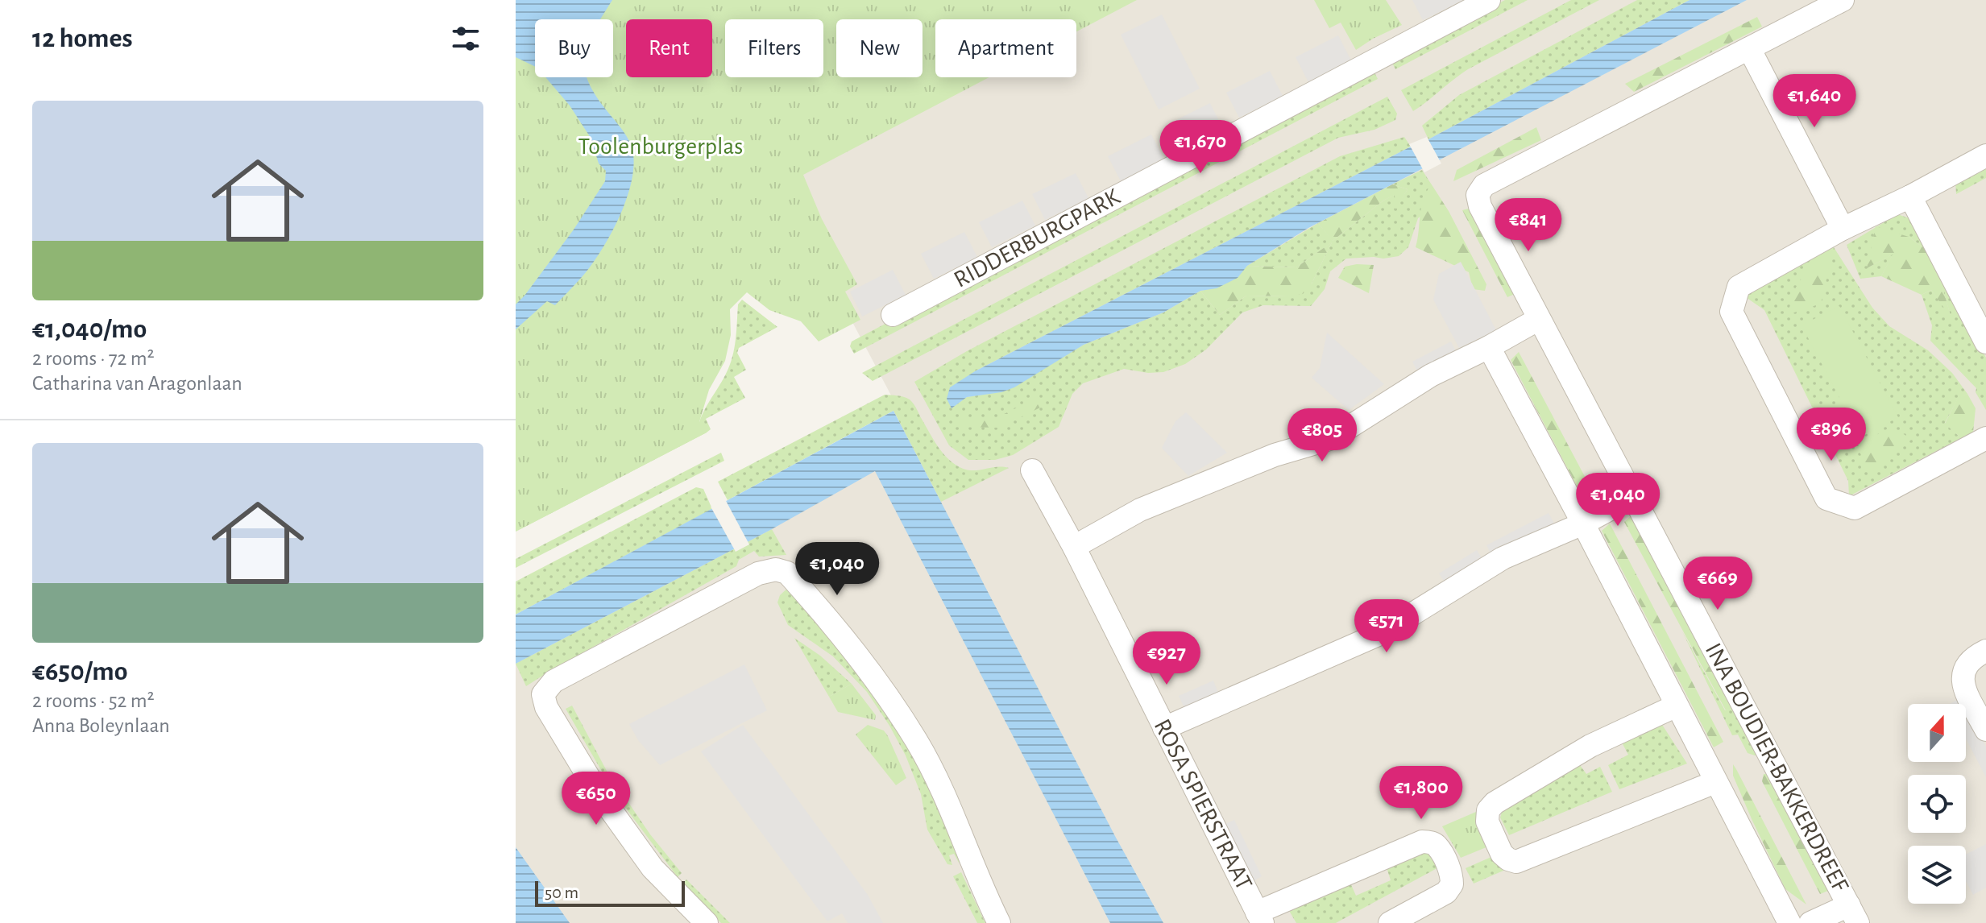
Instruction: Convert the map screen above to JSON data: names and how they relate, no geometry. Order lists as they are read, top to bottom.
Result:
{
  "streets": {
    "street": ["RIDDERBURGPARK", "INA BOUDIER-BAKKERDREEF", "ROSA SPIERSTRAAT"]
  },
  "parks": ["Toolenburgerplas"],
  "scale_bar": "50 m",
  "north": "top",
  "page": {
    "heading": "12 homes",
    "chip": [
      "Buy",
      "Rent",
      "Filters",
      "New",
      "Apartment"
    ],
    "price": [
      "€1,640",
      "€1,670",
      "€841",
      "€896",
      "€805",
      "€1,040",
      "€1,040",
      "€669",
      "€571",
      "€927",
      "€1,800",
      "€650"
    ],
    "list": [
      {
        "name": "€1,040/mo",
        "note": "2 rooms · 72 m² · Catharina van Aragonlaan"
      },
      {
        "name": "€650/mo",
        "note": "2 rooms · 52 m² · Anna Boleynlaan"
      }
    ],
    "scale": "50 m"
  }
}
